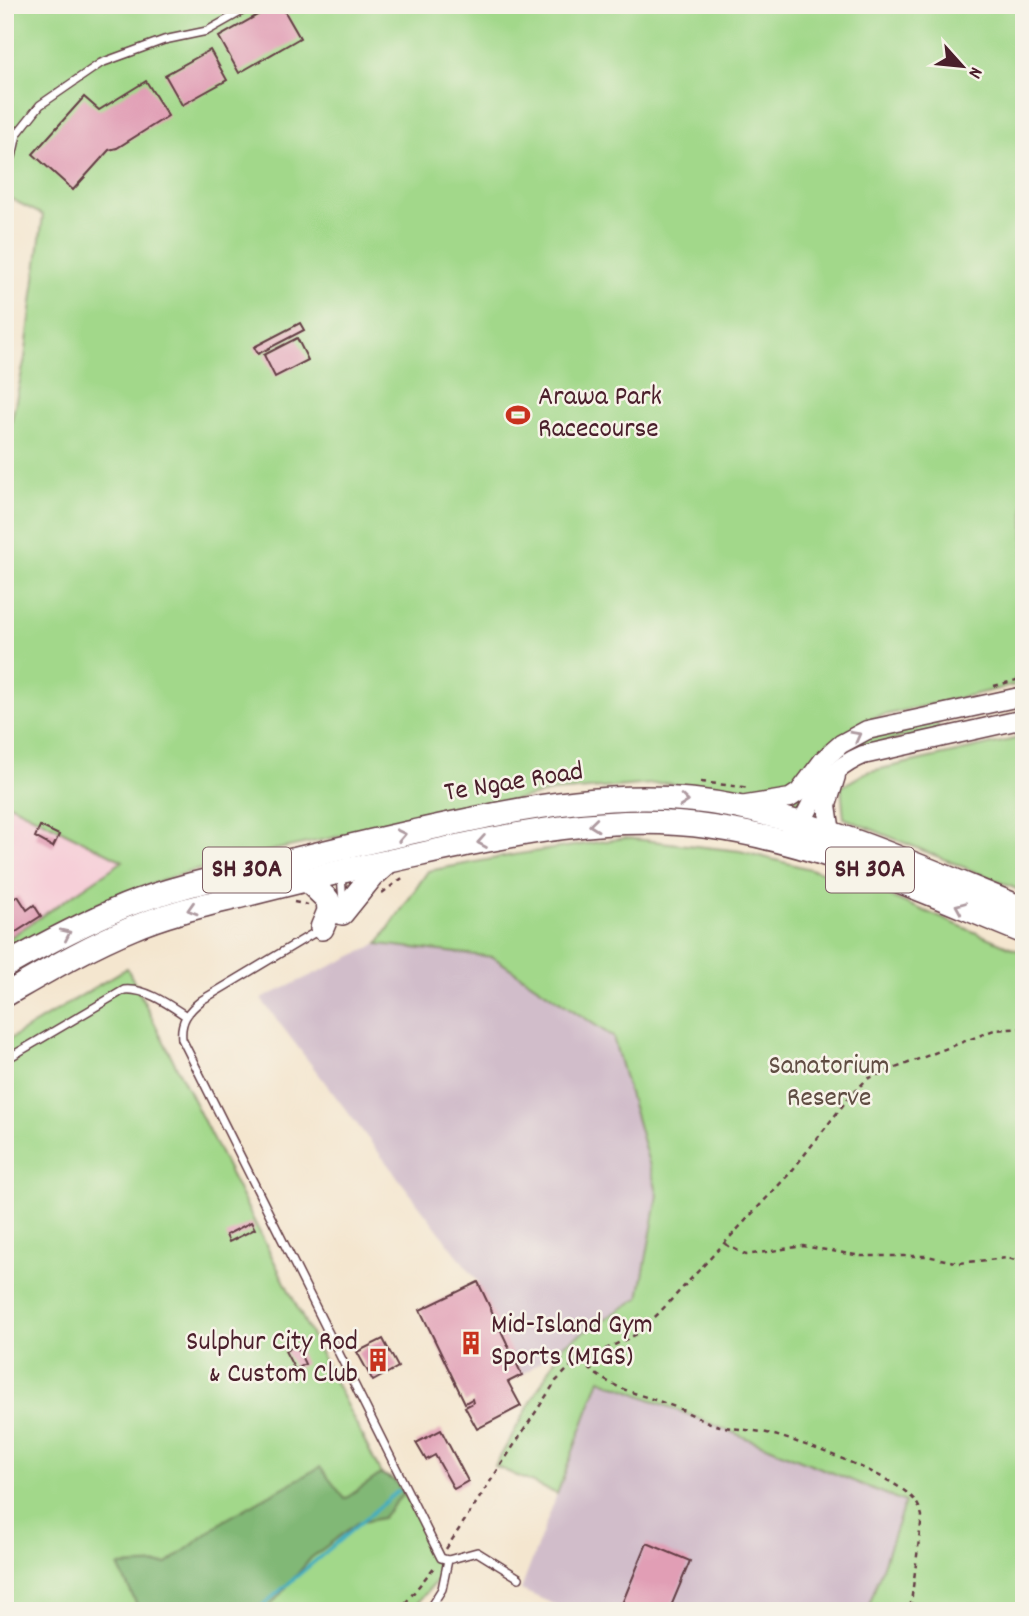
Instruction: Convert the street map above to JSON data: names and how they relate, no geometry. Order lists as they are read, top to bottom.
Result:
{
  "streets": {
    "main road": ["Te Ngae Road", "SH 30A"]
  },
  "crossings": [
    ["Te Ngae Road", "SH 30A"]
  ],
  "parks": ["Sanatorium Reserve"],
  "places": {
    "sports": ["Arawa Park Racecourse"],
    "building": ["Mid-Island Gym Sports (MIGS)", "Sulphur City Rod & Custom Club"]
  },
  "north": "bottom right"
}
